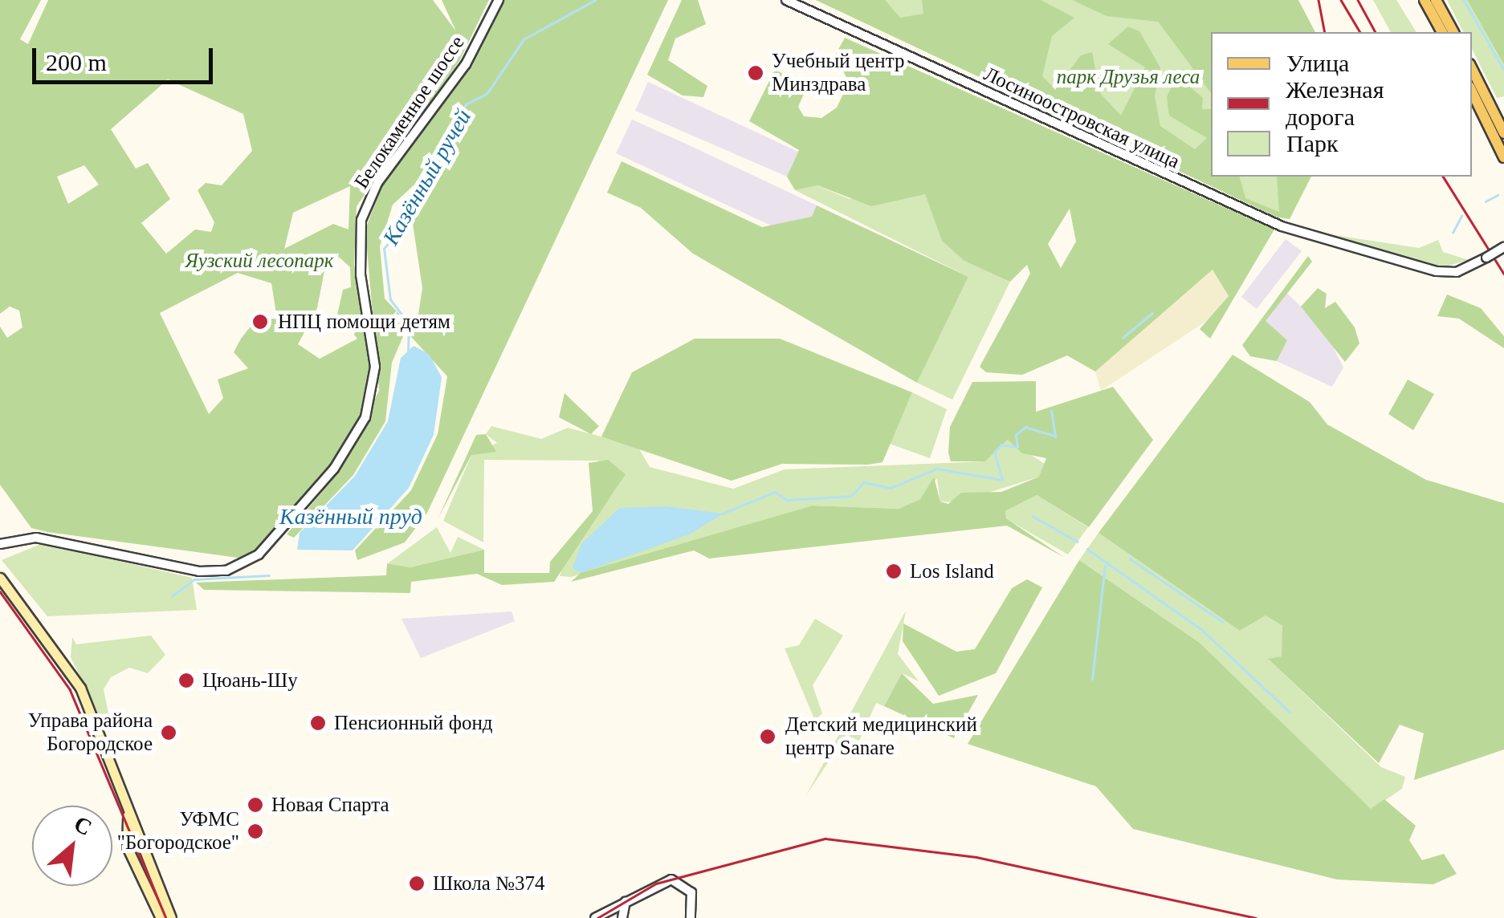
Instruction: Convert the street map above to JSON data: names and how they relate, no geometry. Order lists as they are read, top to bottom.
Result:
{
  "streets": {
    "street": ["Белокаменное шоссе", "Лосиноостровская улица"]
  },
  "water": ["Казённый ручей", "Казённый пруд"],
  "parks": ["парк Друзья леса", "Яузский лесопарк"],
  "places": [
    "Учебный центр Минздрава",
    "НПЦ помощи детям",
    "Los Island",
    "Цюань-Шу",
    "Пенсионный фонд",
    "Управа района Богородское",
    "Детский медицинский центр Sanare",
    "Новая Спарта",
    "УФМС \"Богородское\"",
    "Школа №374"
  ],
  "legend": ["Улица", "Железная дорога", "Парк"],
  "scale_bar": "200 m",
  "north": "top right"
}
